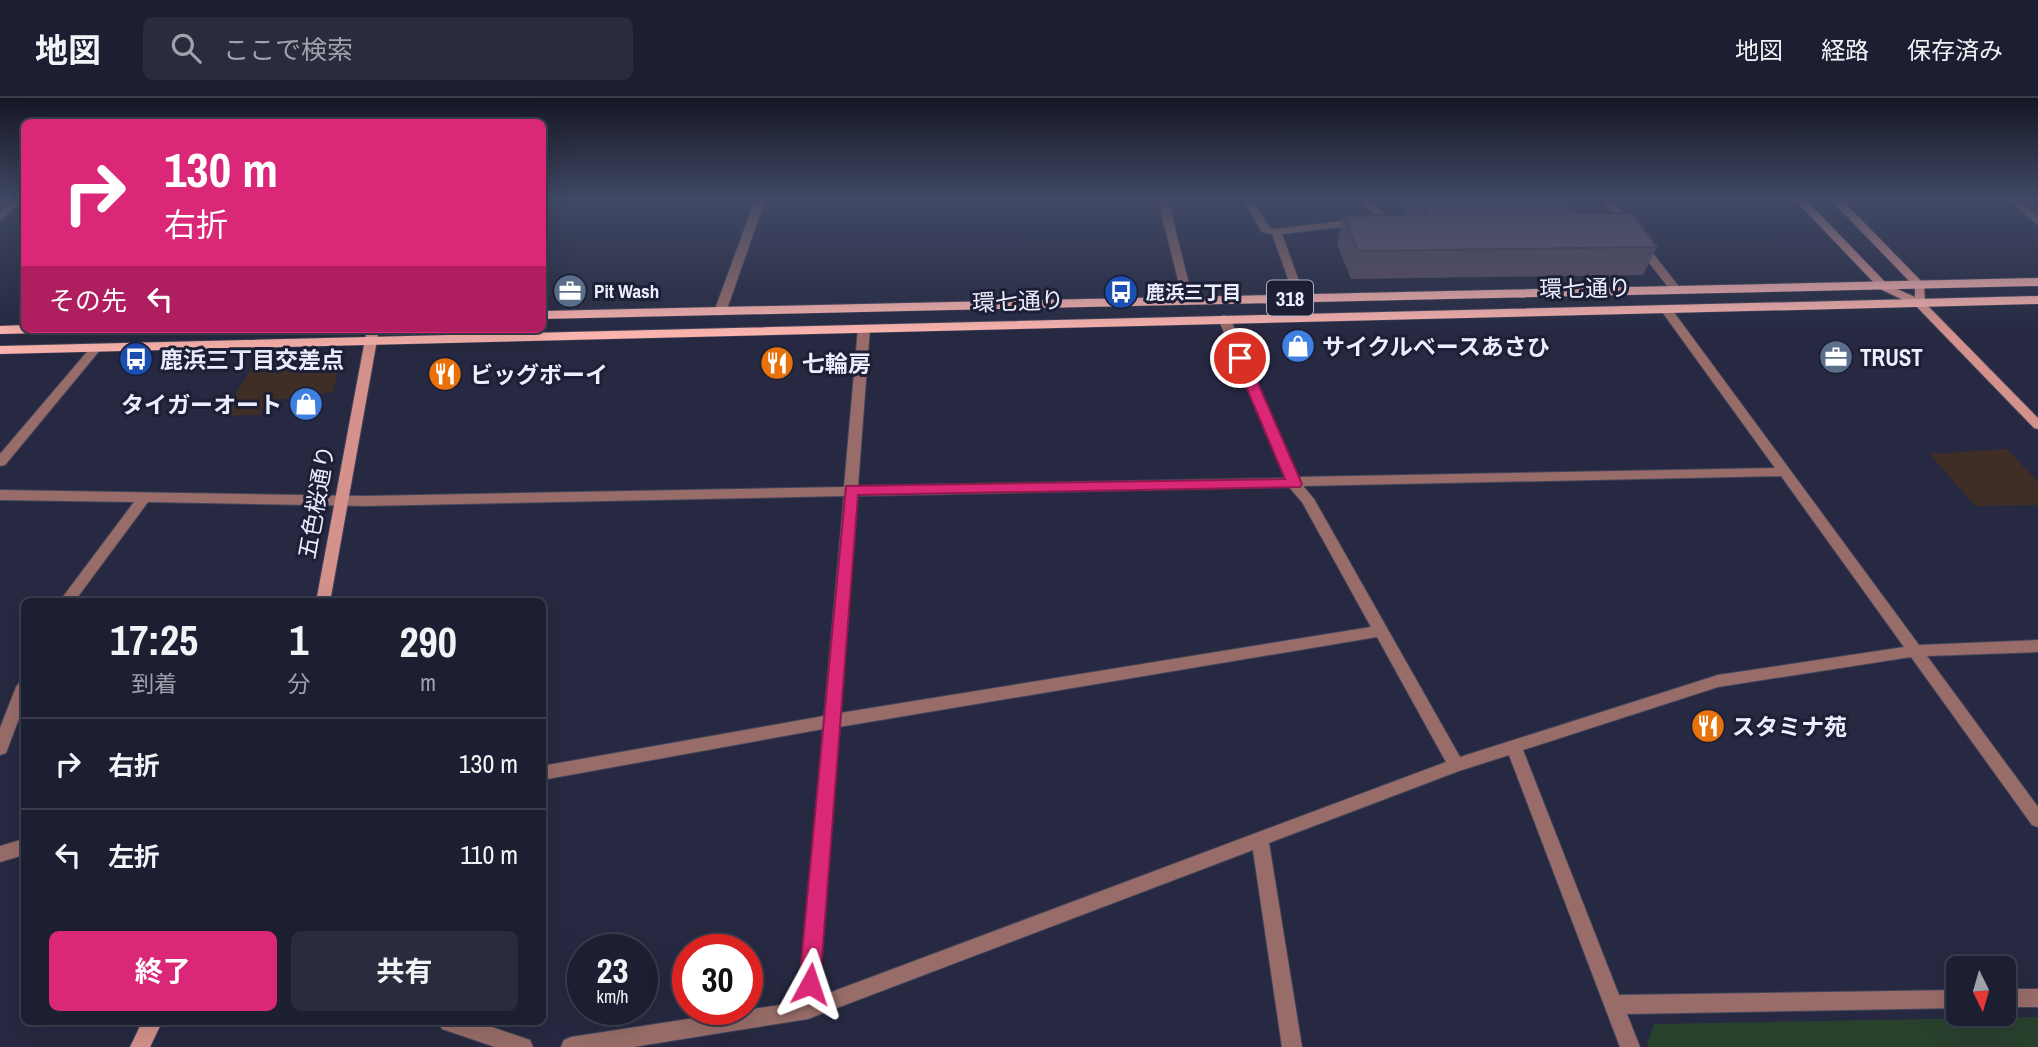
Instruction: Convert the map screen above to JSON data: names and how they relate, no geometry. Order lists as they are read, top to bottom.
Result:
{
  "streets": {
    "main road": ["環七通り", "318"],
    "street": ["五色桜通り"]
  },
  "crossings": [
    ["環七通り", "五色桜通り"]
  ],
  "places": {
    "office": ["Pit Wash", "TRUST"],
    "bus stop": ["鹿浜三丁目", "鹿浜三丁目交差点"],
    "shop": ["サイクルベースあさひ", "タイガーオート"],
    "restaurant": ["七輪房", "ビッグボーイ", "スタミナ苑"]
  },
  "north": "bottom",
  "page": {
    "header": "地図",
    "search": "ここで検索",
    "nav": ["地図", "経路", "保存済み"],
    "turn": ["130 m", "右折"],
    "then": "その先",
    "eta": [
      "17:25",
      "到着",
      "1",
      "分",
      "290",
      "m"
    ],
    "list": [
      {
        "name": "右折",
        "value": "130 m"
      },
      {
        "name": "左折",
        "value": "110 m"
      }
    ],
    "buttons": ["終了", "共有"],
    "speed": "23 km/h",
    "limit": "30"
  }
}
